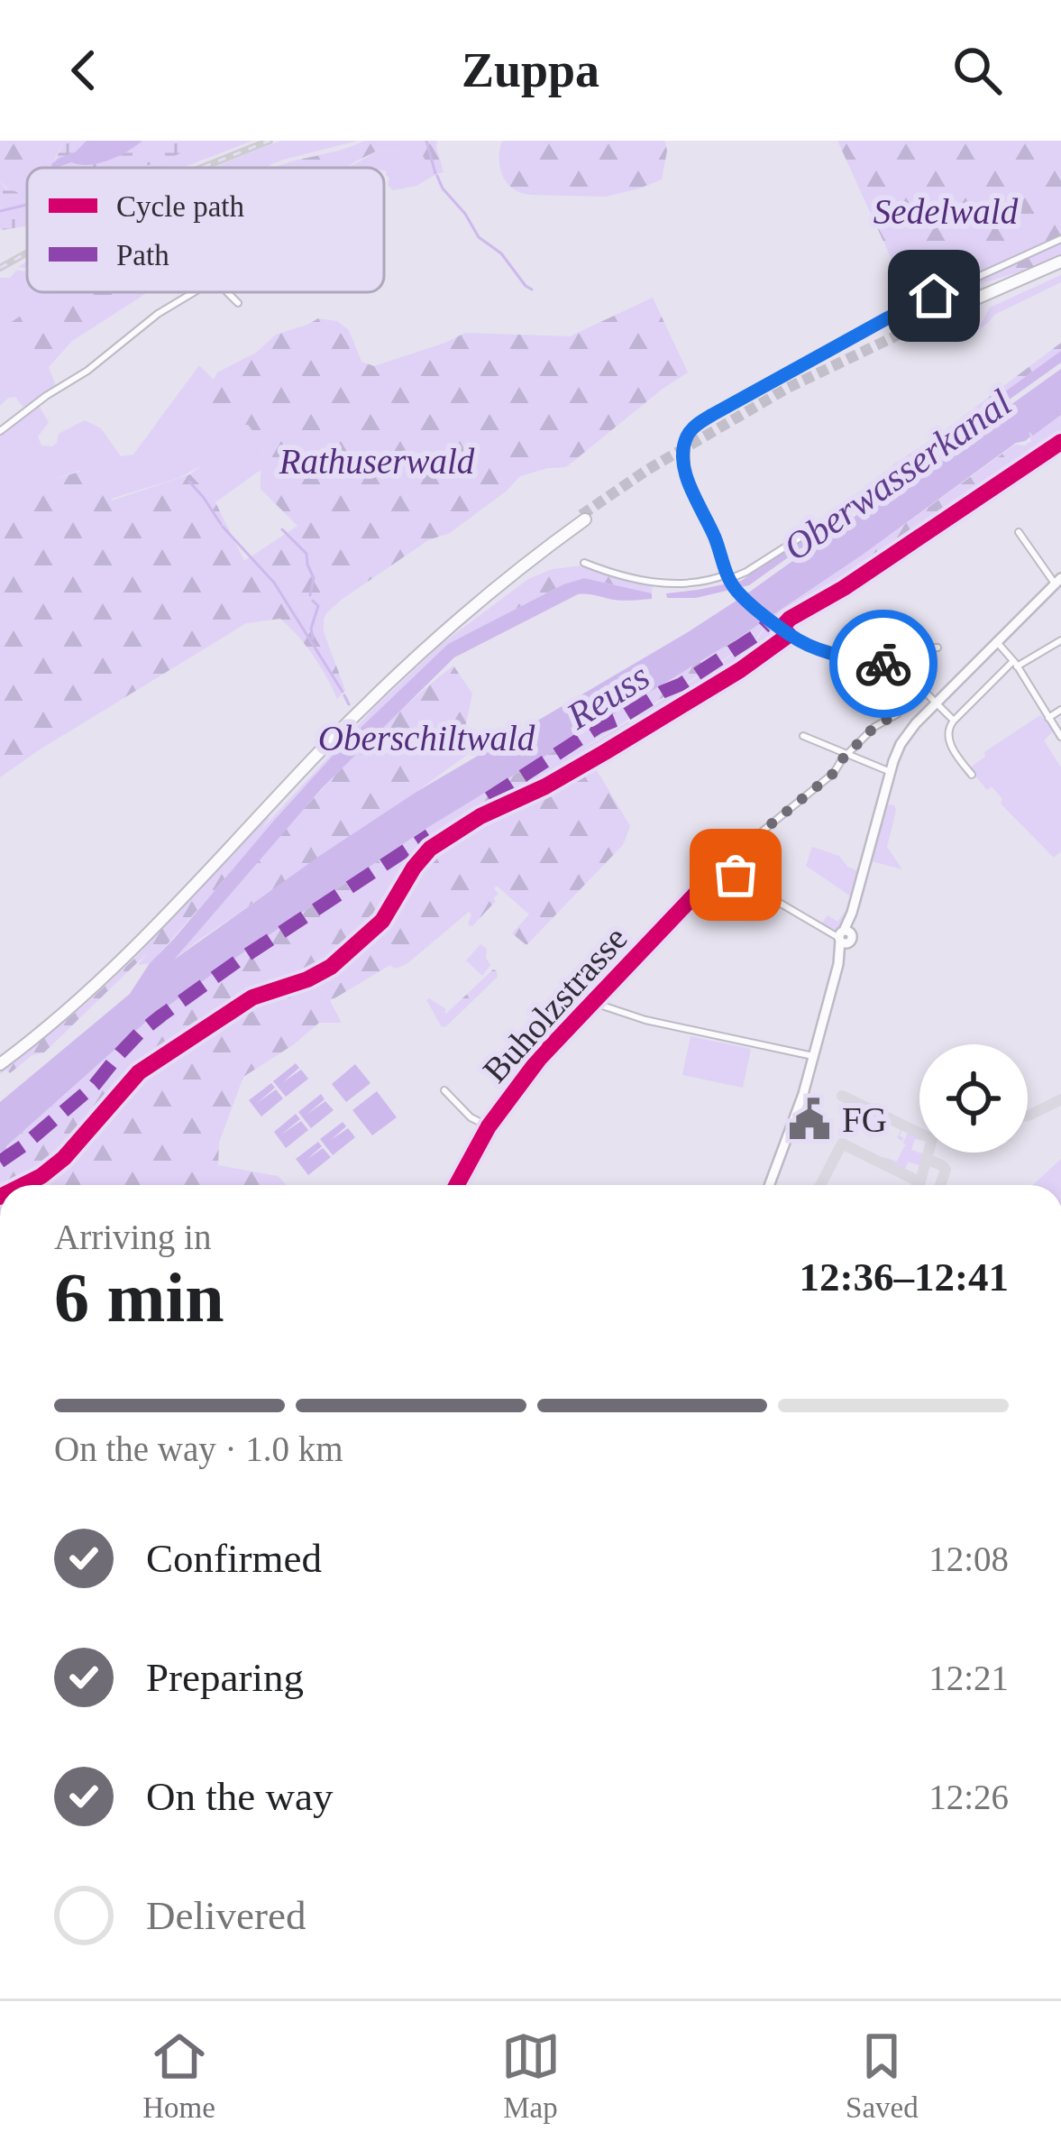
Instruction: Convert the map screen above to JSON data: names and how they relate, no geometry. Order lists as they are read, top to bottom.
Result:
{
  "streets": {
    "street": ["Buholzstrasse"]
  },
  "water": ["Oberwasserkanal", "Reuss"],
  "parks": ["Sedelwald", "Rathuserwald", "Oberschiltwald"],
  "places": {
    "public building": ["FG"]
  },
  "legend": ["Cycle path", "Path"],
  "page": {
    "header": "Zuppa",
    "heading": ["6 min", "Arriving in", "12:36–12:41"],
    "bar": "On the way · 1.0 km",
    "list": [
      ["Confirmed", "12:08"],
      ["Preparing", "12:21"],
      ["On the way", "12:26"],
      "Delivered"
    ],
    "tabs": ["Home", "Map", "Saved"]
  }
}
